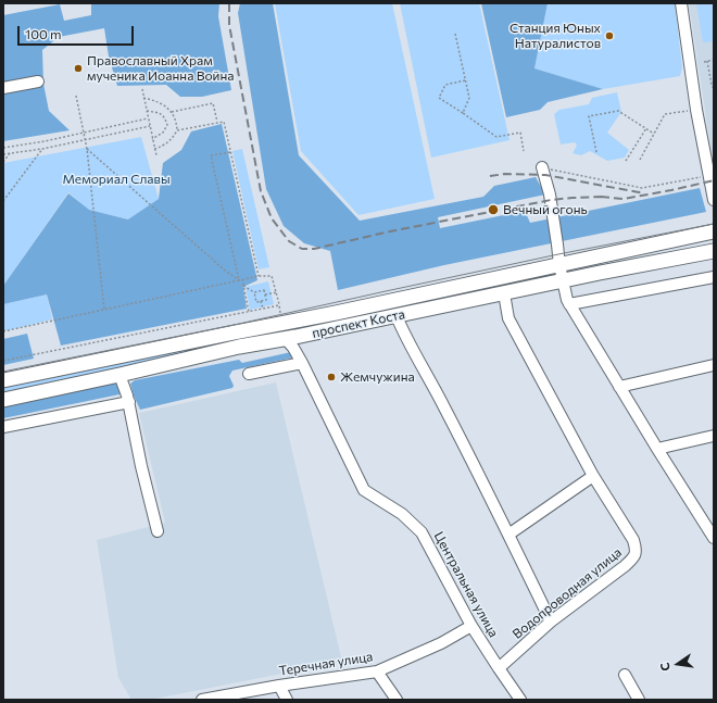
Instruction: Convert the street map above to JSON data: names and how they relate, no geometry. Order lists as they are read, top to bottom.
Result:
{
  "streets": {
    "main road": ["проспект Коста"],
    "street": ["Центральная улица", "Водопроводная улица", "Теречная улица"]
  },
  "crossings": [
    ["проспект Коста", "Центральная улица"],
    ["Центральная улица", "Водопроводная улица"],
    ["Центральная улица", "Теречная улица"]
  ],
  "parks": ["Мемориал Славы"],
  "places": [
    "Станция Юных Натуралистов",
    "Православный Храм мученика Иоанна Война",
    "Вечный огонь",
    "Жемчужина"
  ],
  "scale_bar": "100 m",
  "north": "left"
}
